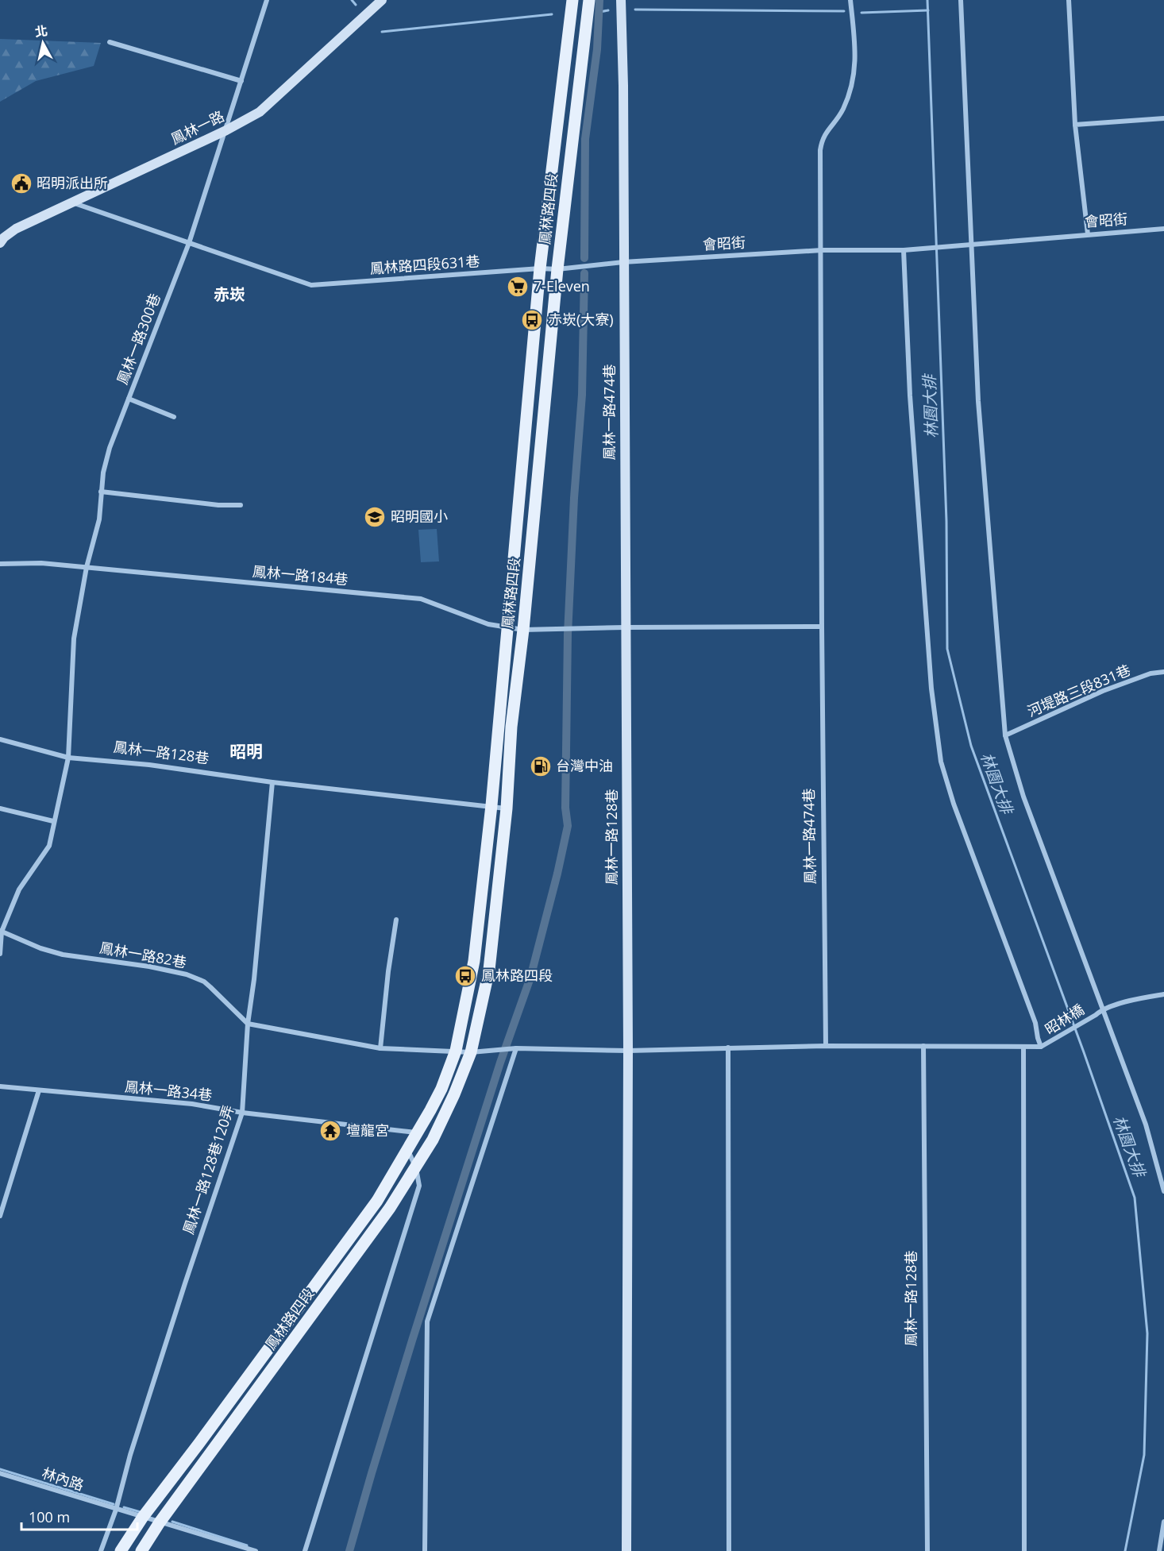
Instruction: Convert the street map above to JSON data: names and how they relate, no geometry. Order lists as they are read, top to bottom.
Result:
{
  "streets": {
    "main road": ["鳳林路四段"],
    "street": [
      "鳳林一路",
      "會昭街",
      "鳳林路四段631巷",
      "鳳林一路300巷",
      "鳳林一路474巷",
      "鳳林一路184巷",
      "河堤路三段831巷",
      "鳳林一路128巷",
      "鳳林一路82巷",
      "昭林橋",
      "鳳林一路34巷",
      "鳳林一路128巷120弄",
      "林內路"
    ]
  },
  "crossings": [
    ["鳳林一路", "鳳林一路300巷"],
    ["鳳林路四段", "會昭街"],
    ["鳳林路四段", "鳳林路四段631巷"],
    ["鳳林路四段", "鳳林一路184巷"],
    ["鳳林路四段", "鳳林一路128巷"],
    ["鳳林路四段", "鳳林一路34巷"],
    ["鳳林路四段", "林內路"],
    ["會昭街", "鳳林路四段631巷"],
    ["會昭街", "鳳林一路474巷"],
    ["鳳林路四段631巷", "鳳林一路300巷"],
    ["鳳林一路474巷", "鳳林一路128巷"],
    ["鳳林一路128巷", "鳳林一路128巷120弄"],
    ["鳳林一路82巷", "鳳林一路128巷120弄"],
    ["鳳林一路34巷", "鳳林一路128巷120弄"],
    ["鳳林一路128巷120弄", "林內路"]
  ],
  "districts": ["赤崁", "昭明"],
  "water": ["林園大排"],
  "places": {
    "public building": ["昭明派出所"],
    "supermarket": ["7-Eleven"],
    "bus stop": ["赤崁(大寮)", "鳳林路四段"],
    "school or university": ["昭明國小"],
    "fuel station": ["台灣中油"],
    "temple": ["壇龍宮"]
  },
  "scale_bar": "100 m",
  "north": "top"
}
